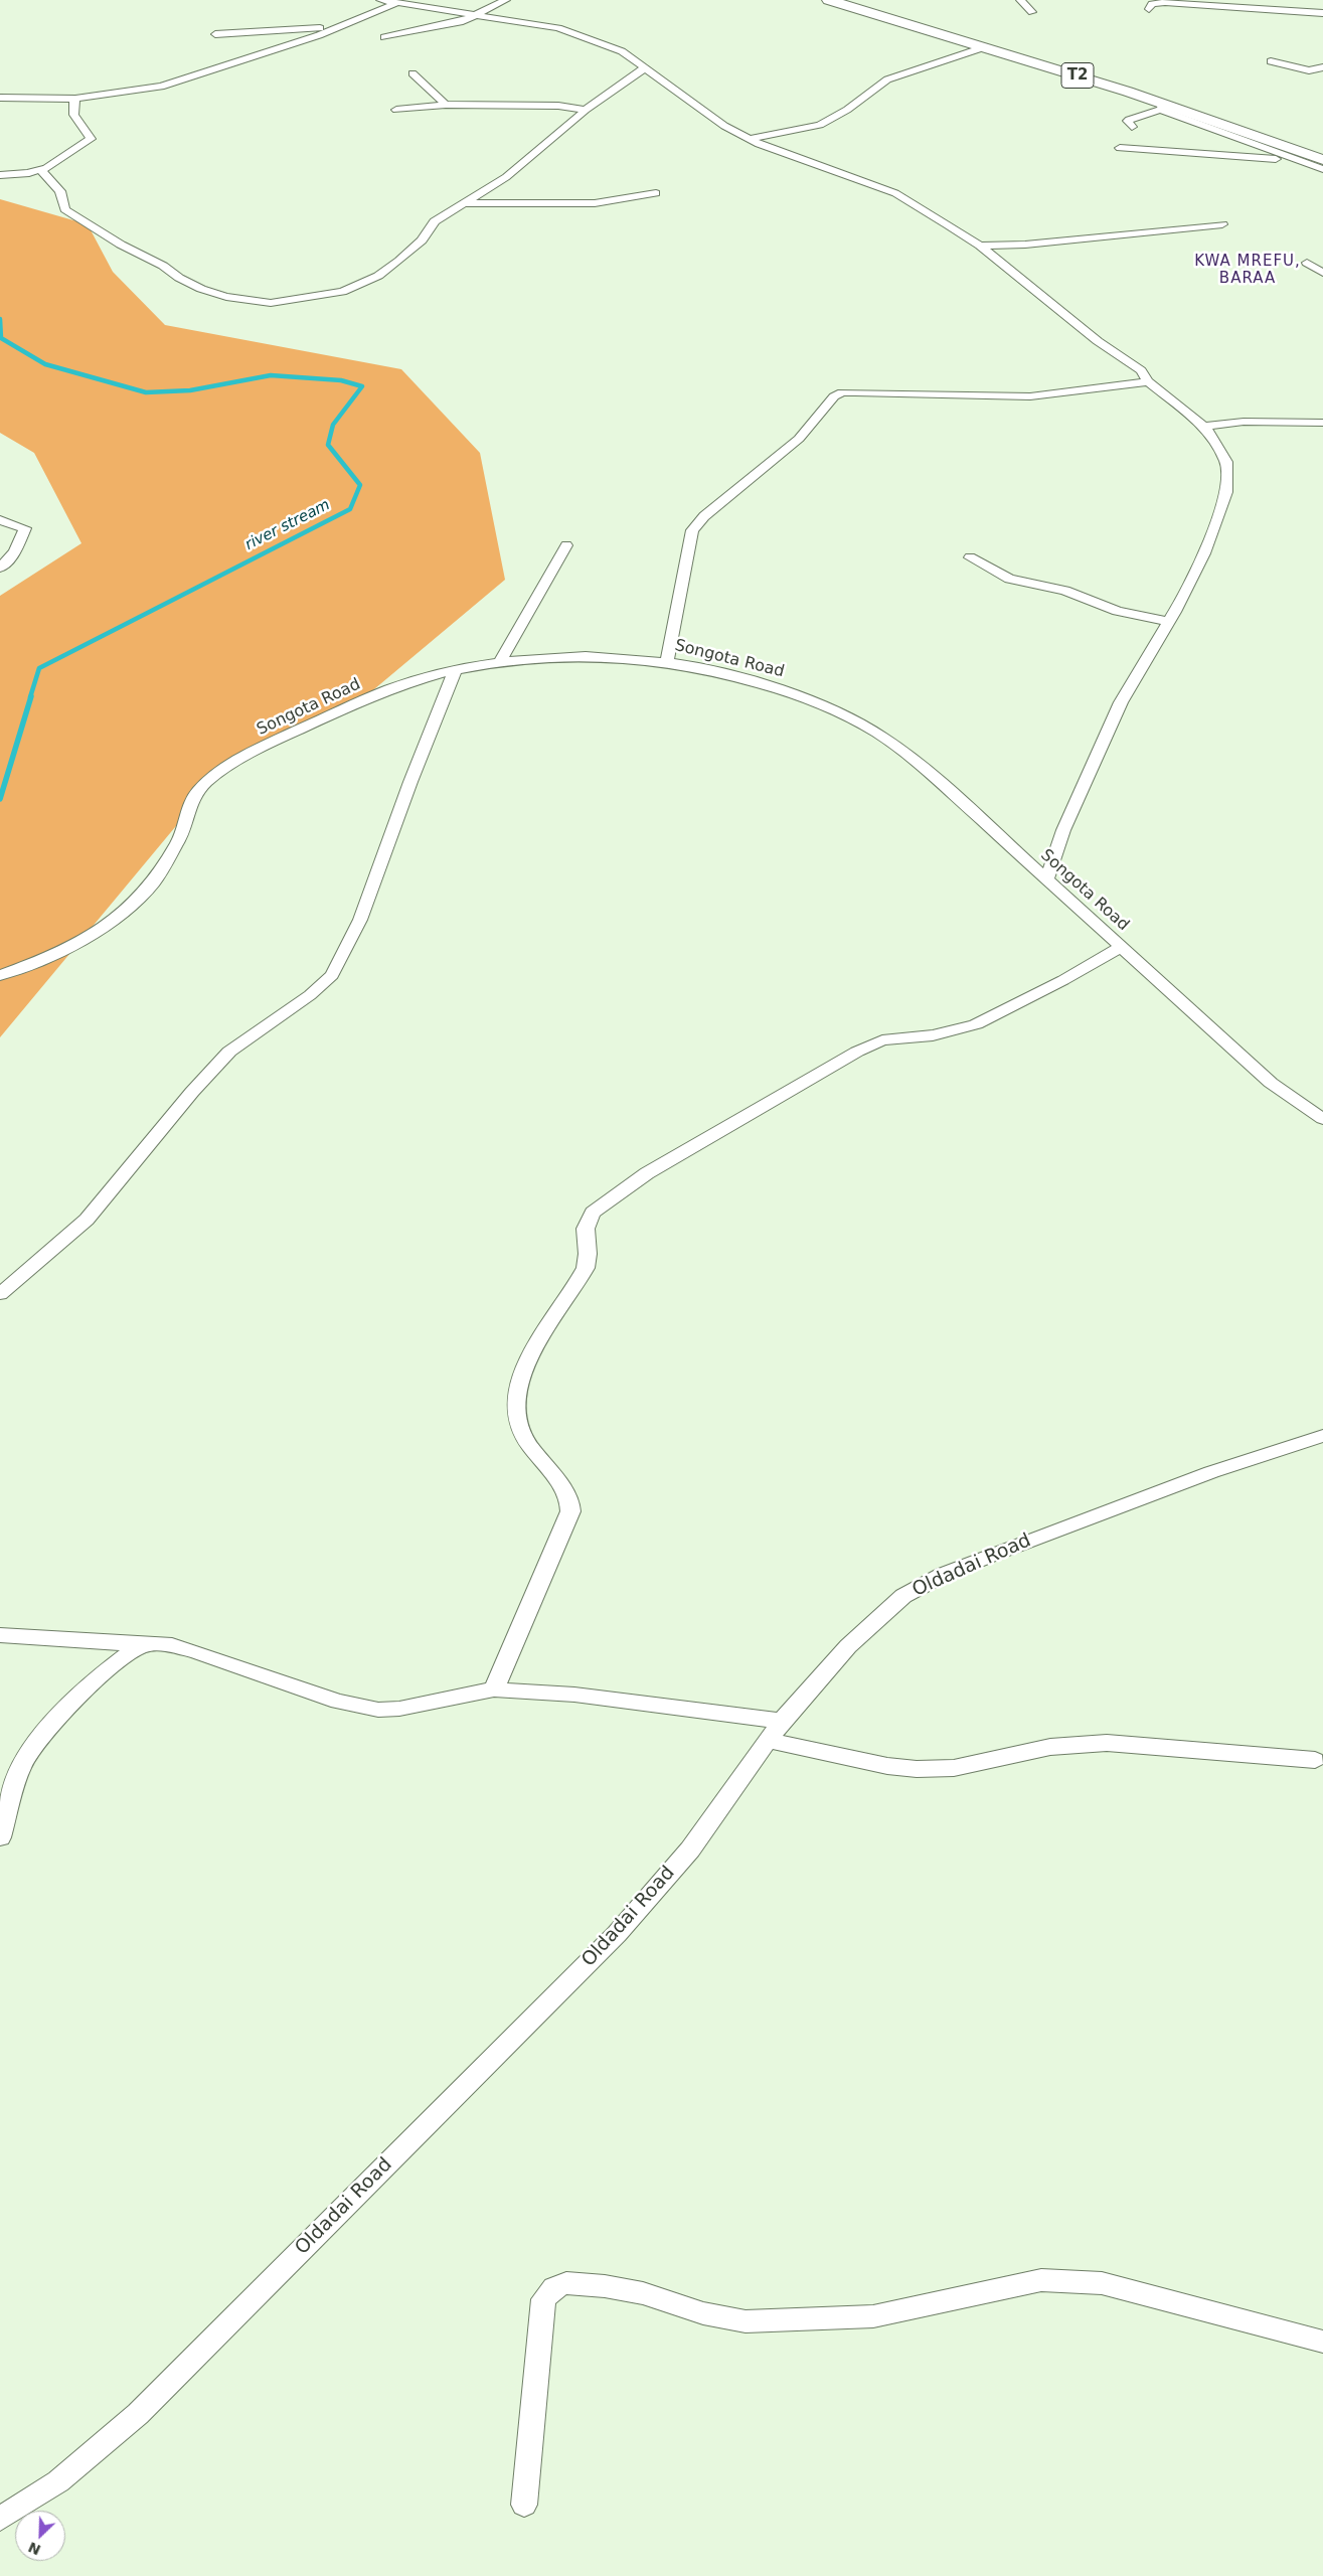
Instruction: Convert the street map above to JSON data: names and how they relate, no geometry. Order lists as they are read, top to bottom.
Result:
{
  "streets": {
    "highway": ["T2"],
    "street": ["Songota Road", "Oldadai Road"]
  },
  "districts": ["KWA MREFU, BARAA"],
  "water": ["river stream"],
  "north": "bottom left"
}
